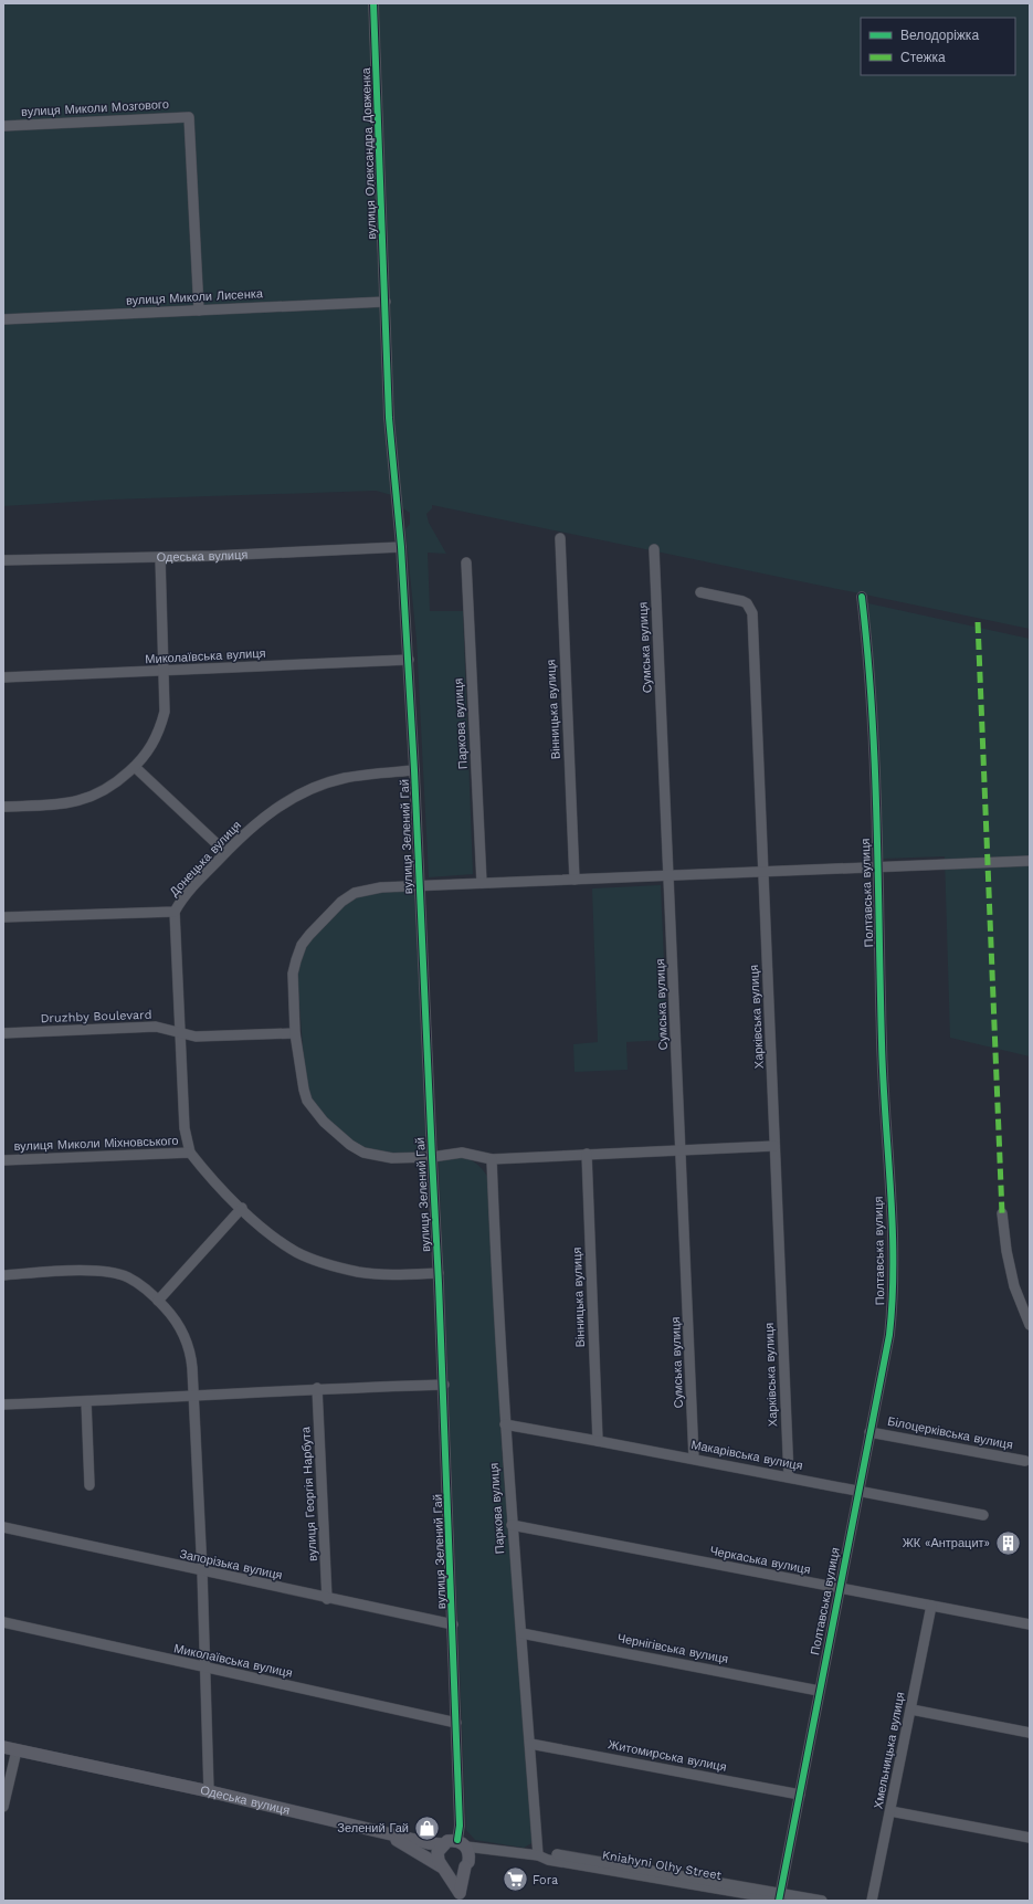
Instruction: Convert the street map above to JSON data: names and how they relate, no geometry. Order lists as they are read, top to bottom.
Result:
{
  "streets": {
    "main road": ["Одеська вулиця"],
    "street": [
      "вулиця Миколи Мозгового",
      "вулиця Олександра Довженка",
      "вулиця Миколи Лисенка",
      "Сумська вулиця",
      "Миколаївська вулиця",
      "Вінницька вулиця",
      "Паркова вулиця",
      "вулиця Зелений Гай",
      "Донецька вулиця",
      "Полтавська вулиця",
      "Druzhby Boulevard",
      "Харківська вулиця",
      "вулиця Миколи Міхновського",
      "Білоцерківська вулиця",
      "Макарівська вулиця",
      "вулиця Георгія Нарбута",
      "Черкаська вулиця",
      "Запорізька вулиця",
      "Чернігівська вулиця",
      "Хмельницька вулиця",
      "Житомирська вулиця",
      "Kniahyni Olhy Street"
    ]
  },
  "crossings": [
    ["вулиця Миколи Мозгового", "вулиця Миколи Лисенка"],
    ["вулиця Олександра Довженка", "вулиця Миколи Лисенка"],
    ["вулиця Олександра Довженка", "Одеська вулиця"],
    ["вулиця Олександра Довженка", "вулиця Зелений Гай"],
    ["Одеська вулиця", "вулиця Зелений Гай"],
    ["Одеська вулиця", "Kniahyni Olhy Street"],
    ["Сумська вулиця", "Полтавська вулиця"],
    ["Сумська вулиця", "Макарівська вулиця"],
    ["Миколаївська вулиця", "вулиця Зелений Гай"],
    ["Вінницька вулиця", "Полтавська вулиця"],
    ["Вінницька вулиця", "Макарівська вулиця"],
    ["Паркова вулиця", "Полтавська вулиця"],
    ["Паркова вулиця", "Макарівська вулиця"],
    ["Паркова вулиця", "Черкаська вулиця"],
    ["Паркова вулиця", "Чернігівська вулиця"],
    ["Паркова вулиця", "Житомирська вулиця"],
    ["Паркова вулиця", "Kniahyni Olhy Street"],
    ["вулиця Зелений Гай", "Донецька вулиця"],
    ["вулиця Зелений Гай", "Полтавська вулиця"],
    ["вулиця Зелений Гай", "вулиця Миколи Міхновського"],
    ["вулиця Зелений Гай", "Запорізька вулиця"],
    ["вулиця Зелений Гай", "Kniahyni Olhy Street"],
    ["Полтавська вулиця", "Druzhby Boulevard"],
    ["Полтавська вулиця", "Харківська вулиця"],
    ["Полтавська вулиця", "Білоцерківська вулиця"],
    ["Полтавська вулиця", "Макарівська вулиця"],
    ["Полтавська вулиця", "Черкаська вулиця"],
    ["Полтавська вулиця", "Чернігівська вулиця"],
    ["Полтавська вулиця", "Житомирська вулиця"],
    ["Полтавська вулиця", "Kniahyni Olhy Street"],
    ["Харківська вулиця", "Макарівська вулиця"],
    ["вулиця Георгія Нарбута", "Запорізька вулиця"],
    ["Черкаська вулиця", "Хмельницька вулиця"]
  ],
  "places": {
    "building": ["ЖК «Антрацит»"],
    "shop": ["Зелений Гай"],
    "supermarket": ["Fora"]
  },
  "legend": ["Велодоріжка", "Стежка"]
}
